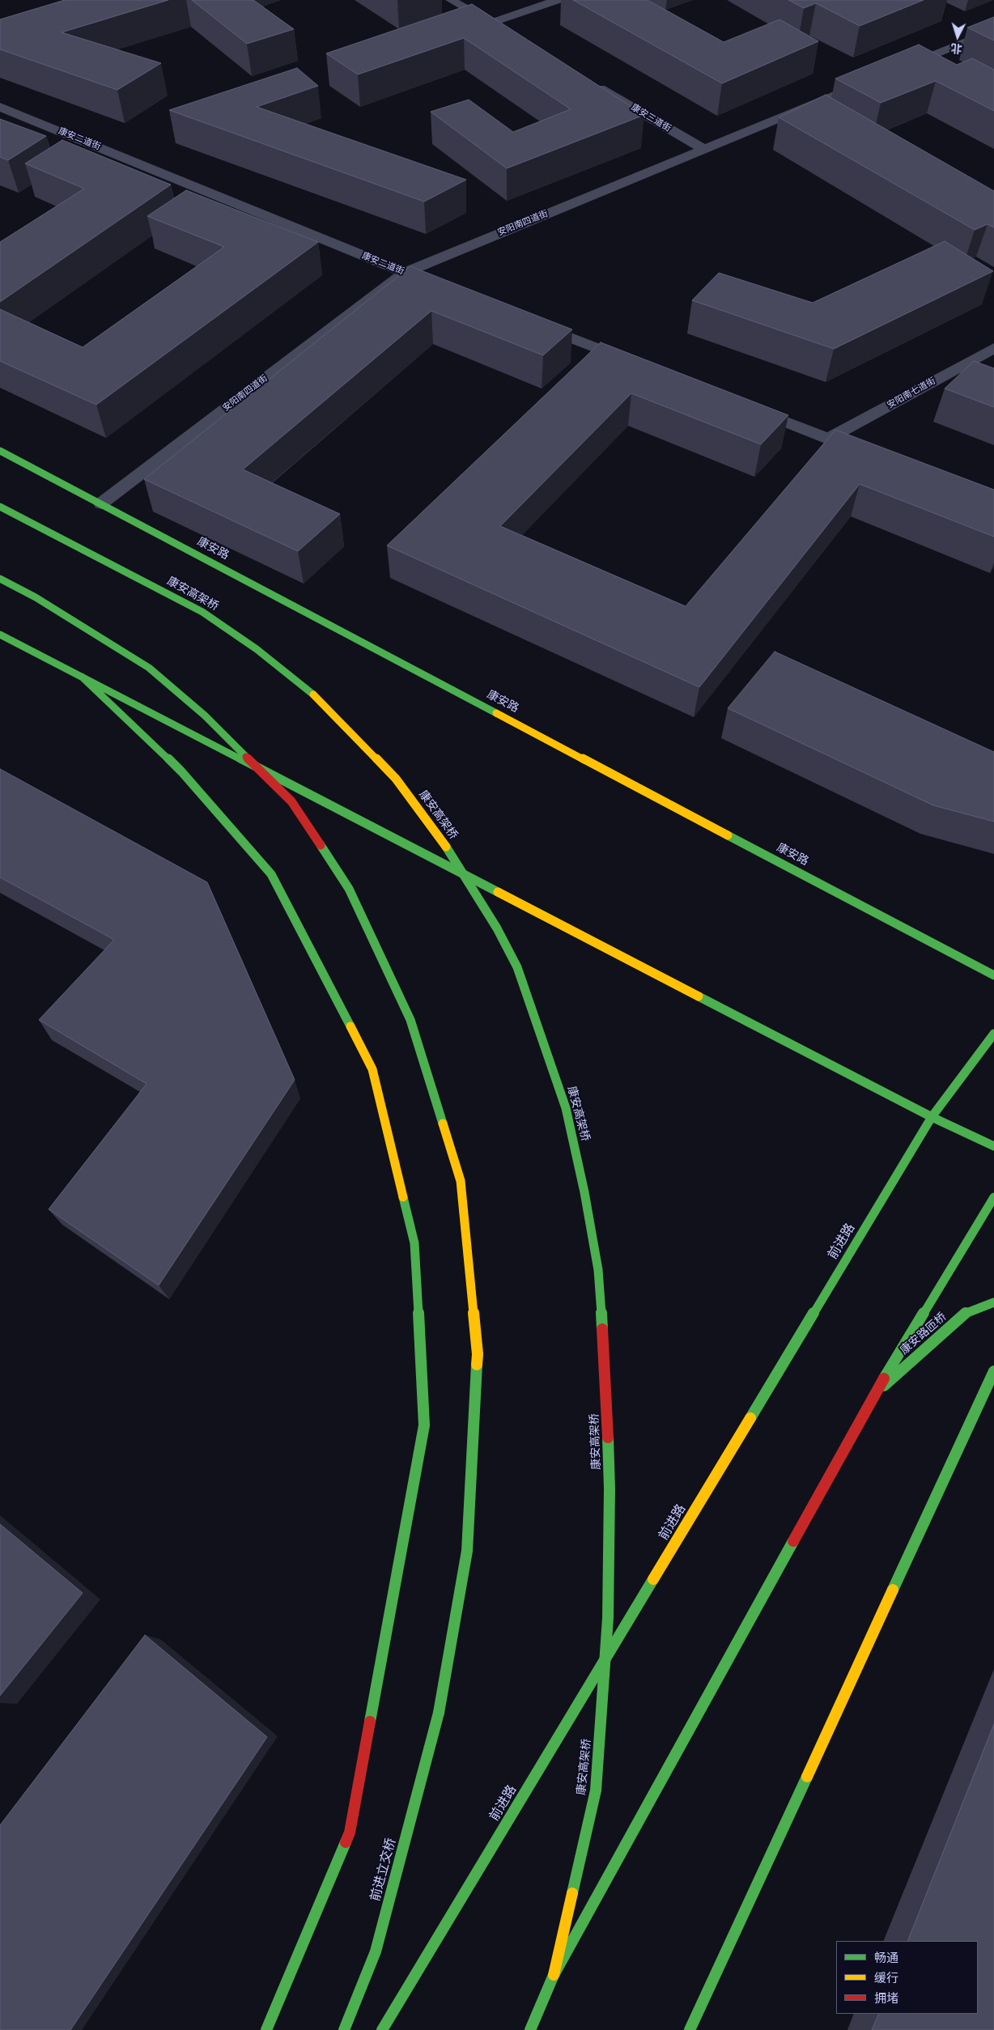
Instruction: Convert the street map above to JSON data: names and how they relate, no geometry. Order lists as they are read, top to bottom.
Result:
{
  "streets": {
    "main road": [
      "康安路",
      "康安高架桥",
      "前进路",
      "康安路匝桥",
      "前进立交桥"
    ],
    "street": [
      "康安三道街",
      "康安二道街",
      "安阳南四道街",
      "安阳南七道街"
    ]
  },
  "crossings": [
    ["康安三道街", "安阳南四道街"],
    ["康安二道街", "安阳南四道街"],
    ["安阳南四道街", "康安路"]
  ],
  "legend": ["畅通", "缓行", "拥堵"],
  "north": "bottom"
}
